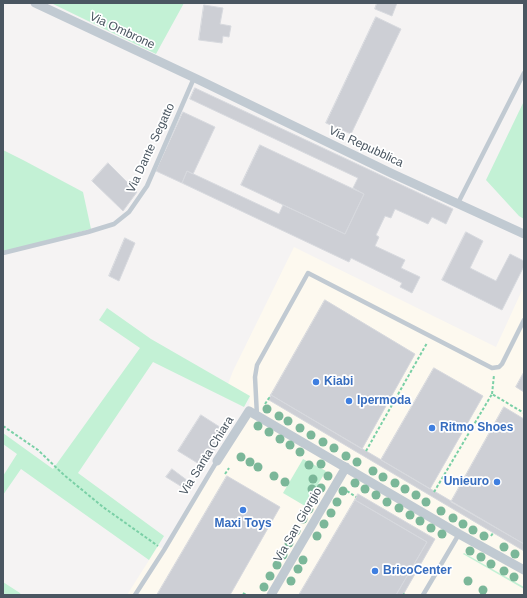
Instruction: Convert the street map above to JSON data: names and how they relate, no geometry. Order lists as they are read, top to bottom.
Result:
{
  "streets": {
    "street": [
      "Via Ombrone",
      "Via Repubblica",
      "Via Santa Chiara",
      "Via San Giorgio"
    ],
    "lane": ["Via Dante Segatto"]
  },
  "crossings": [
    ["Via Ombrone", "Via Repubblica"],
    ["Via Ombrone", "Via Dante Segatto"],
    ["Via Repubblica", "Via Dante Segatto"]
  ],
  "places": [
    "Kiabi",
    "Ipermoda",
    "Ritmo Shoes",
    "Unieuro",
    "Maxi Toys",
    "BricoCenter"
  ]
}
